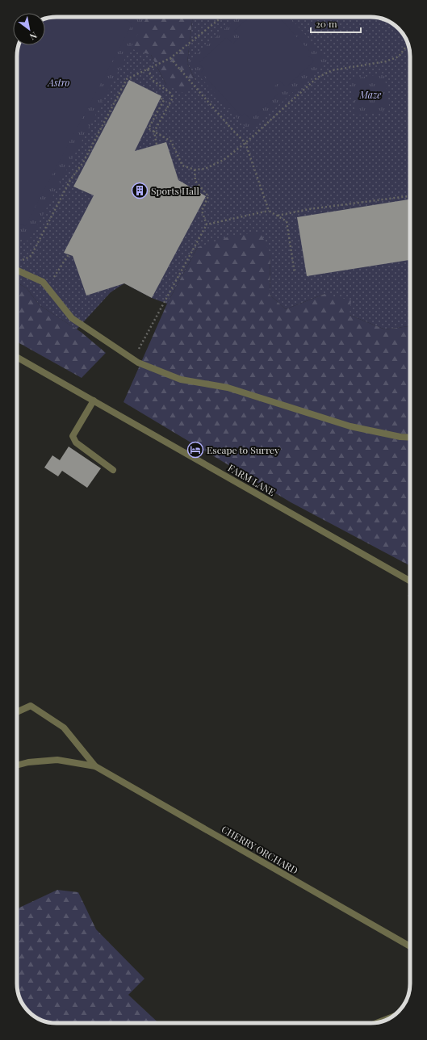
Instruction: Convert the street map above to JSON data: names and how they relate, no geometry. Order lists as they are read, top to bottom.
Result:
{
  "streets": {
    "street": ["FARM LANE", "CHERRY ORCHARD"]
  },
  "parks": ["Astro", "Maze"],
  "places": {
    "building": ["Sports Hall"],
    "hotel": ["Escape to Surrey"]
  },
  "scale_bar": "20 m",
  "north": "bottom right"
}
